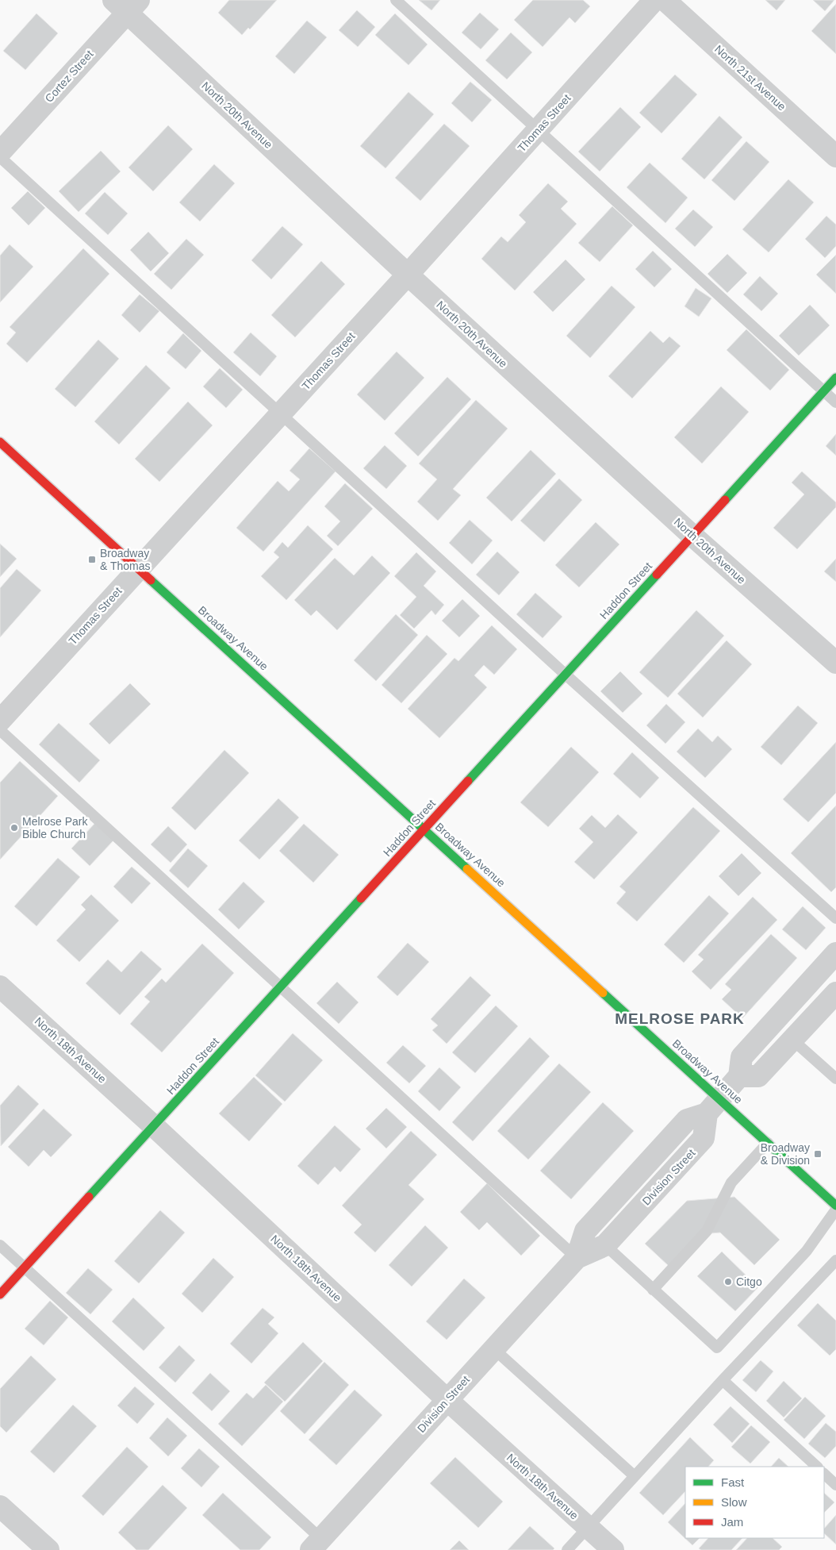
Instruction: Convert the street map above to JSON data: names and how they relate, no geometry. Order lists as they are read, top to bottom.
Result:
{
  "streets": {
    "street": [
      "Cortez Street",
      "North 21st Avenue",
      "North 20th Avenue",
      "Thomas Street",
      "Haddon Street",
      "Broadway Avenue",
      "North 18th Avenue",
      "Division Street"
    ]
  },
  "crossings": [
    ["Cortez Street", "North 20th Avenue"],
    ["North 20th Avenue", "Thomas Street"],
    ["North 20th Avenue", "Haddon Street"],
    ["Thomas Street", "Broadway Avenue"],
    ["Haddon Street", "Broadway Avenue"],
    ["Haddon Street", "North 18th Avenue"],
    ["Broadway Avenue", "Division Street"],
    ["North 18th Avenue", "Division Street"]
  ],
  "districts": ["MELROSE PARK"],
  "places": {
    "transit": ["Broadway & Thomas", "Broadway & Division"],
    "other": ["Melrose Park Bible Church", "Citgo"]
  },
  "legend": ["Fast", "Slow", "Jam"]
}
